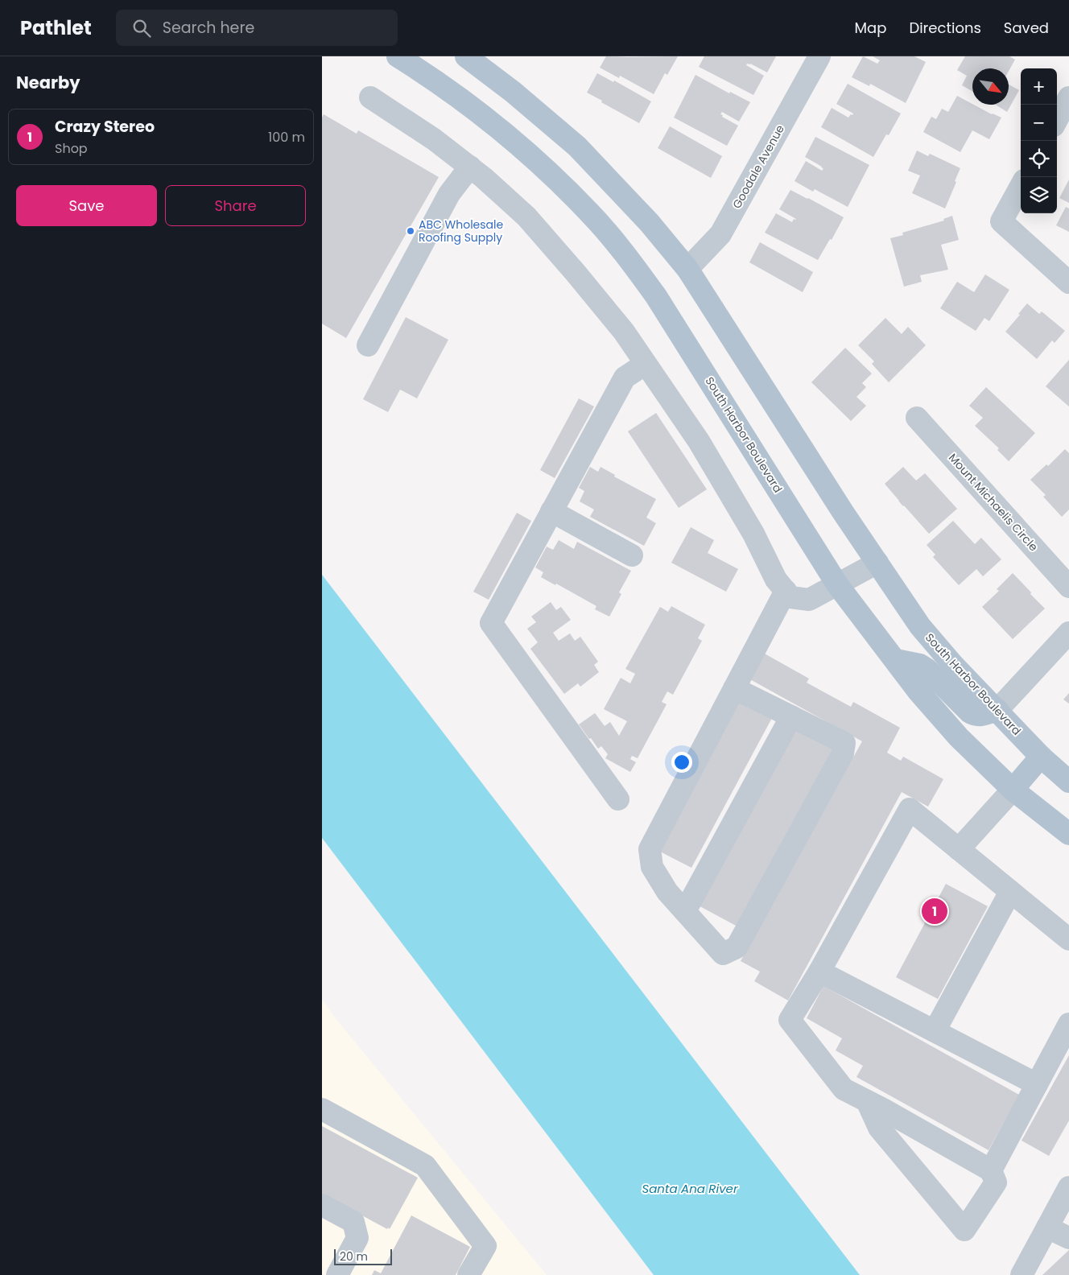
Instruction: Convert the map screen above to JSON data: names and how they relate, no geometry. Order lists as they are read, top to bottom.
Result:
{
  "streets": {
    "main road": ["South Harbor Boulevard"],
    "street": ["Goodale Avenue", "Mount Michaelis Circle"]
  },
  "crossings": [
    ["Goodale Avenue", "South Harbor Boulevard"]
  ],
  "water": ["Santa Ana River"],
  "places": ["ABC Wholesale Roofing Supply"],
  "scale_bar": "20 m",
  "north": "bottom right",
  "page": {
    "header": "Pathlet",
    "search": "Search here",
    "nav": ["Map", "Directions", "Saved"],
    "heading": "Nearby",
    "map_buttons": ["+", "−"],
    "list": [
      {
        "mark": "1",
        "name": "Crazy Stereo",
        "note": "Shop",
        "value": "100 m"
      }
    ],
    "buttons": ["Save", "Share"],
    "pins": "1",
    "scale": "20 m"
  }
}
